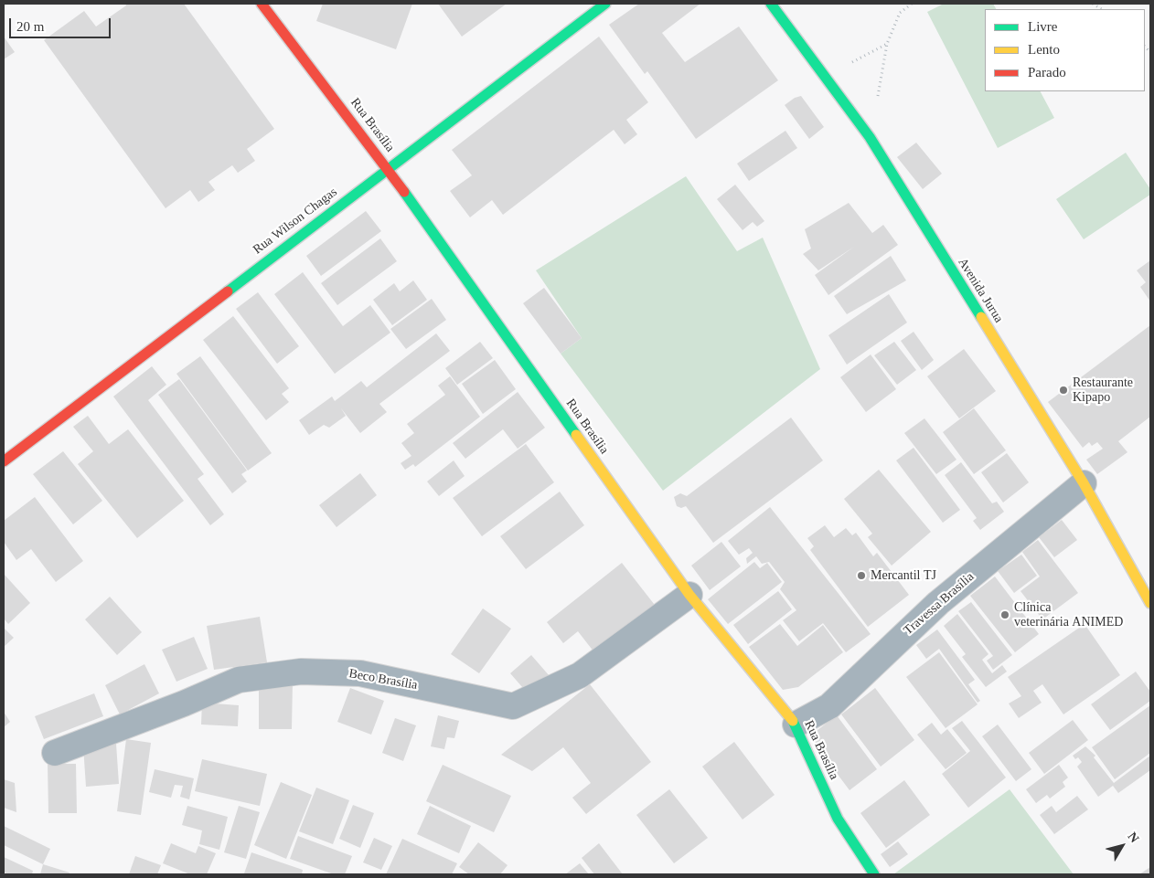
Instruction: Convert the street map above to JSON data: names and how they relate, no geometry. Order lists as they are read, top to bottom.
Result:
{
  "streets": {
    "street": [
      "Rua Brasília",
      "Rua Wilson Chagas",
      "Avenida Jurua",
      "Travessa Brasília",
      "Beco Brasília"
    ]
  },
  "crossings": [
    ["Rua Brasília", "Rua Wilson Chagas"],
    ["Rua Brasília", "Travessa Brasília"],
    ["Rua Brasília", "Beco Brasília"],
    ["Avenida Jurua", "Travessa Brasília"]
  ],
  "places": ["Restaurante Kipapo", "Mercantil TJ", "Clínica veterinária ANIMED"],
  "legend": ["Livre", "Lento", "Parado"],
  "scale_bar": "20 m",
  "north": "top right"
}
